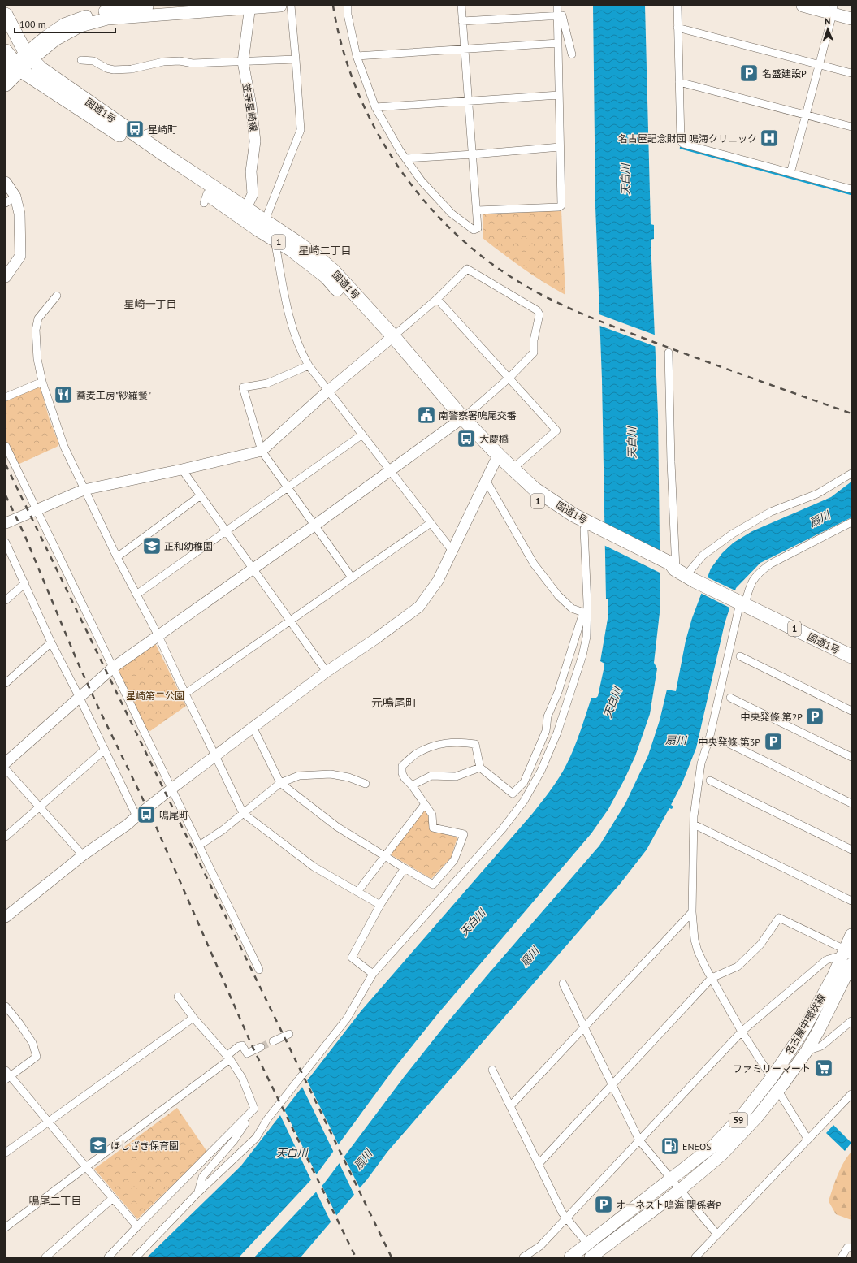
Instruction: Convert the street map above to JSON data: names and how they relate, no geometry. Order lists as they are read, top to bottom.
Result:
{
  "streets": {
    "highway": ["国道1号", "1"],
    "main road": ["名古屋中環状線", "59"],
    "street": ["笠寺星崎線"]
  },
  "crossings": [
    ["笠寺星崎線", "国道1号"]
  ],
  "districts": [
    "星崎二丁目",
    "星崎一丁目",
    "元鳴尾町",
    "鳴尾二丁目"
  ],
  "water": ["天白川", "扇川"],
  "parks": ["星崎第二公園"],
  "places": {
    "parking": [
      "名盛建設P",
      "中央発條 第2P",
      "中央発條 第3P",
      "オーネスト鳴海 関係者P"
    ],
    "bus stop": ["星崎町", "大慶橋", "鳴尾町"],
    "hospital": ["名古屋記念財団 鳴海クリニック"],
    "restaurant": ["蕎麦工房\"紗羅餐\""],
    "public building": ["南警察署鳴尾交番"],
    "school or university": ["正和幼稚園", "ほしざき保育園"],
    "supermarket": ["ファミリーマート"],
    "fuel station": ["ENEOS"]
  },
  "scale_bar": "100 m",
  "north": "top"
}
